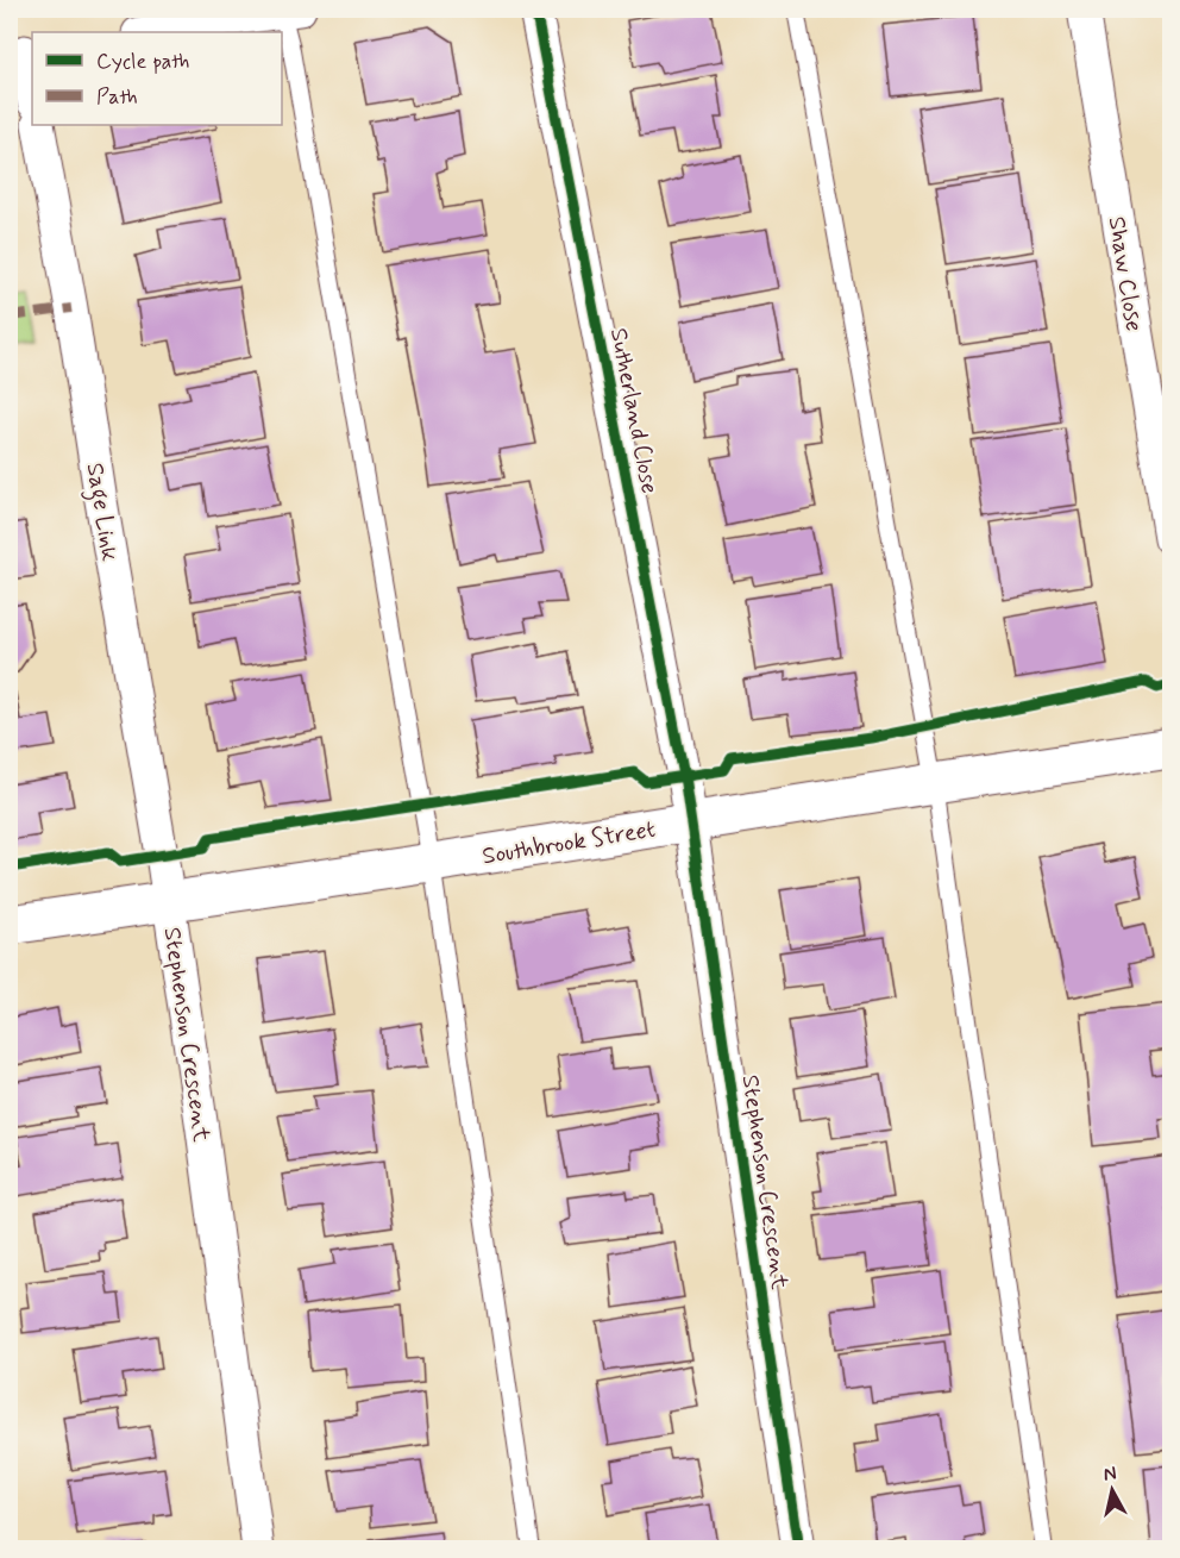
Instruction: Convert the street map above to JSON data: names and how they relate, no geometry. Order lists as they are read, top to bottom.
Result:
{
  "streets": {
    "street": [
      "Shaw Close",
      "Sutherland Close",
      "Sage Link",
      "Southbrook Street",
      "Stephenson Crescent"
    ]
  },
  "crossings": [
    ["Sutherland Close", "Southbrook Street"],
    ["Sutherland Close", "Stephenson Crescent"],
    ["Sage Link", "Southbrook Street"],
    ["Sage Link", "Stephenson Crescent"],
    ["Southbrook Street", "Stephenson Crescent"]
  ],
  "legend": ["Cycle path", "Path"],
  "north": "top"
}
